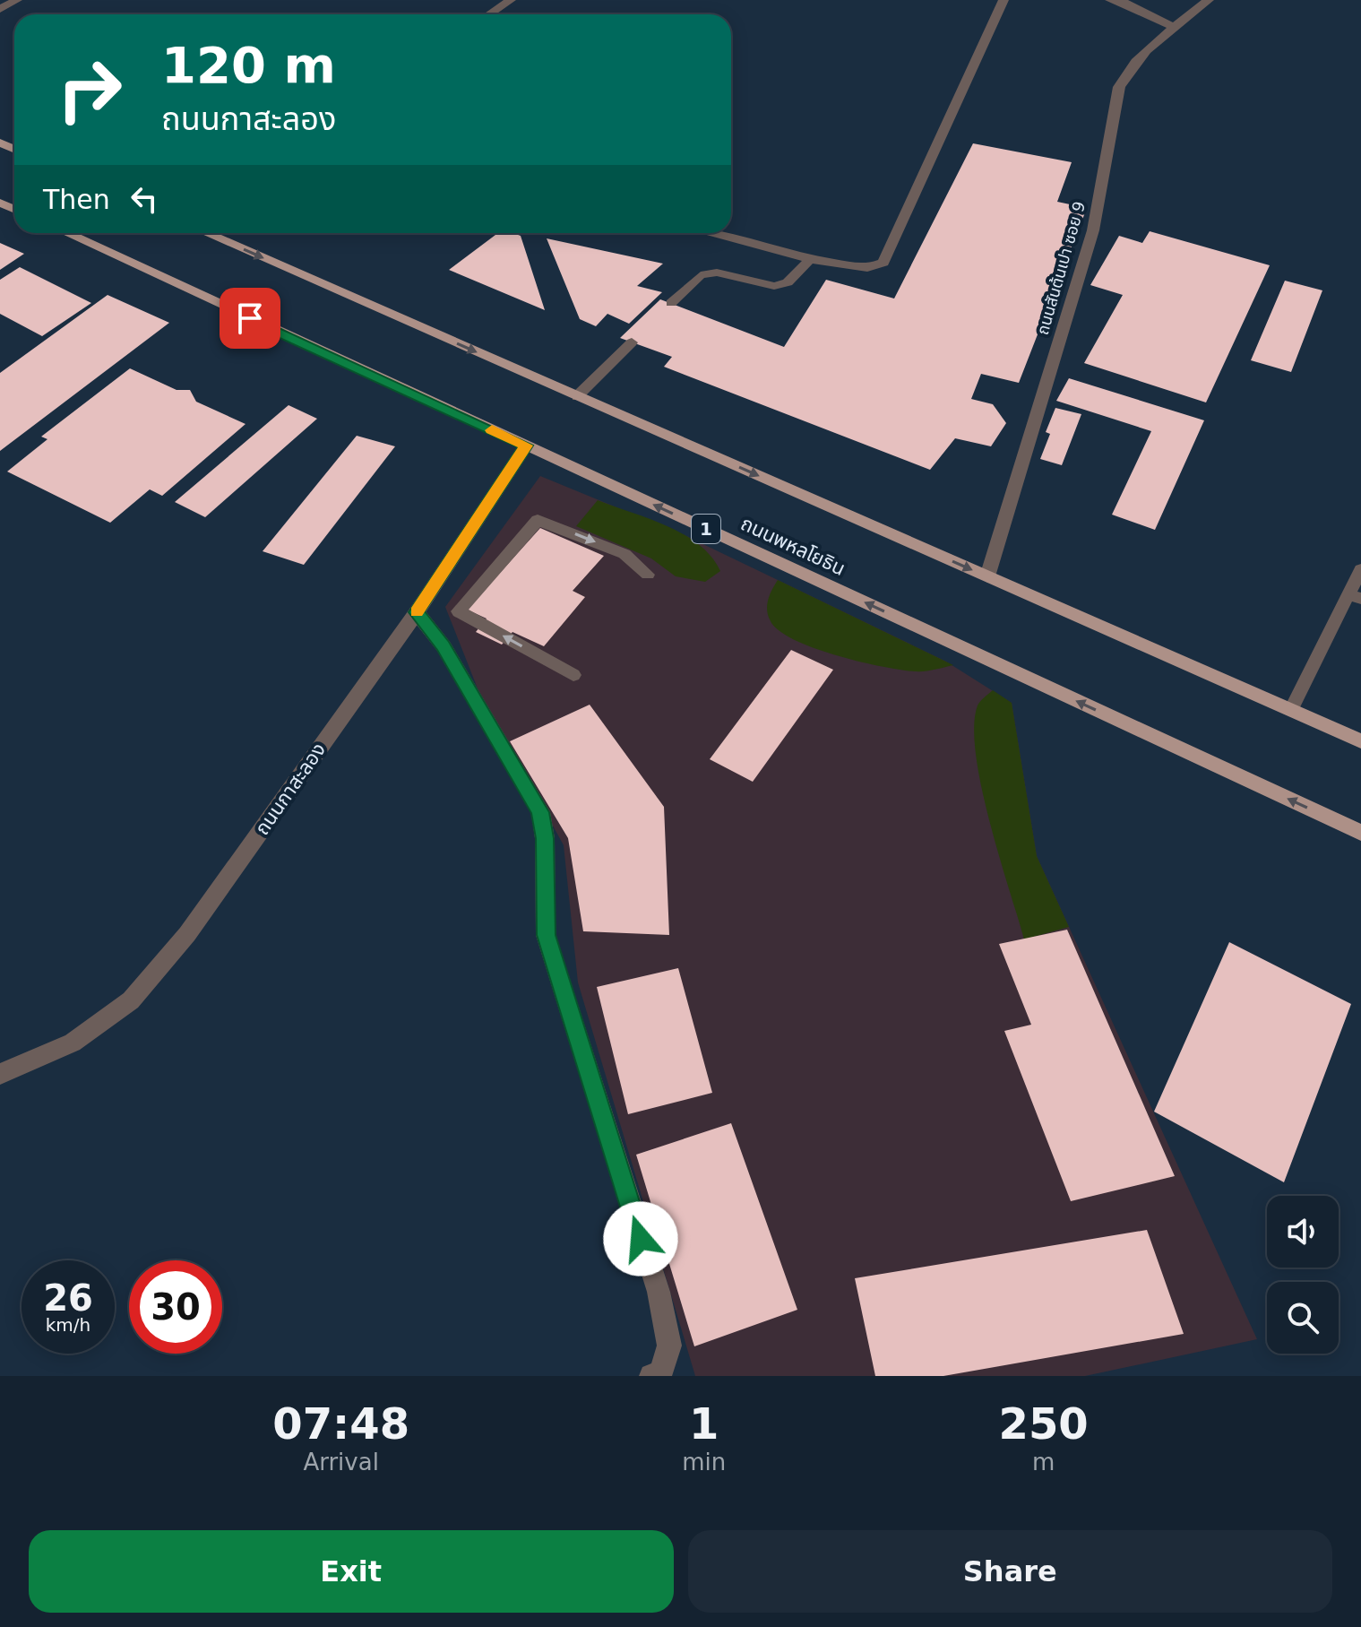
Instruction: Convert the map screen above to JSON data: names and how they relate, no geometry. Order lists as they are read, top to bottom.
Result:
{
  "streets": {
    "main road": ["1", "ถนนพหลโยธิน"],
    "street": ["ถนนสันต้นเปา ซอย 9", "ถนนกาสะลอง"]
  },
  "crossings": [
    ["ถนนพหลโยธิน", "ถนนกาสะลอง"]
  ],
  "page": {
    "turn": ["120 m", "ถนนกาสะลอง"],
    "then": "Then",
    "speed": "26 km/h",
    "limit": "30",
    "eta": [
      "07:48",
      "Arrival",
      "1",
      "min",
      "250",
      "m"
    ],
    "buttons": ["Exit", "Share"]
  }
}
